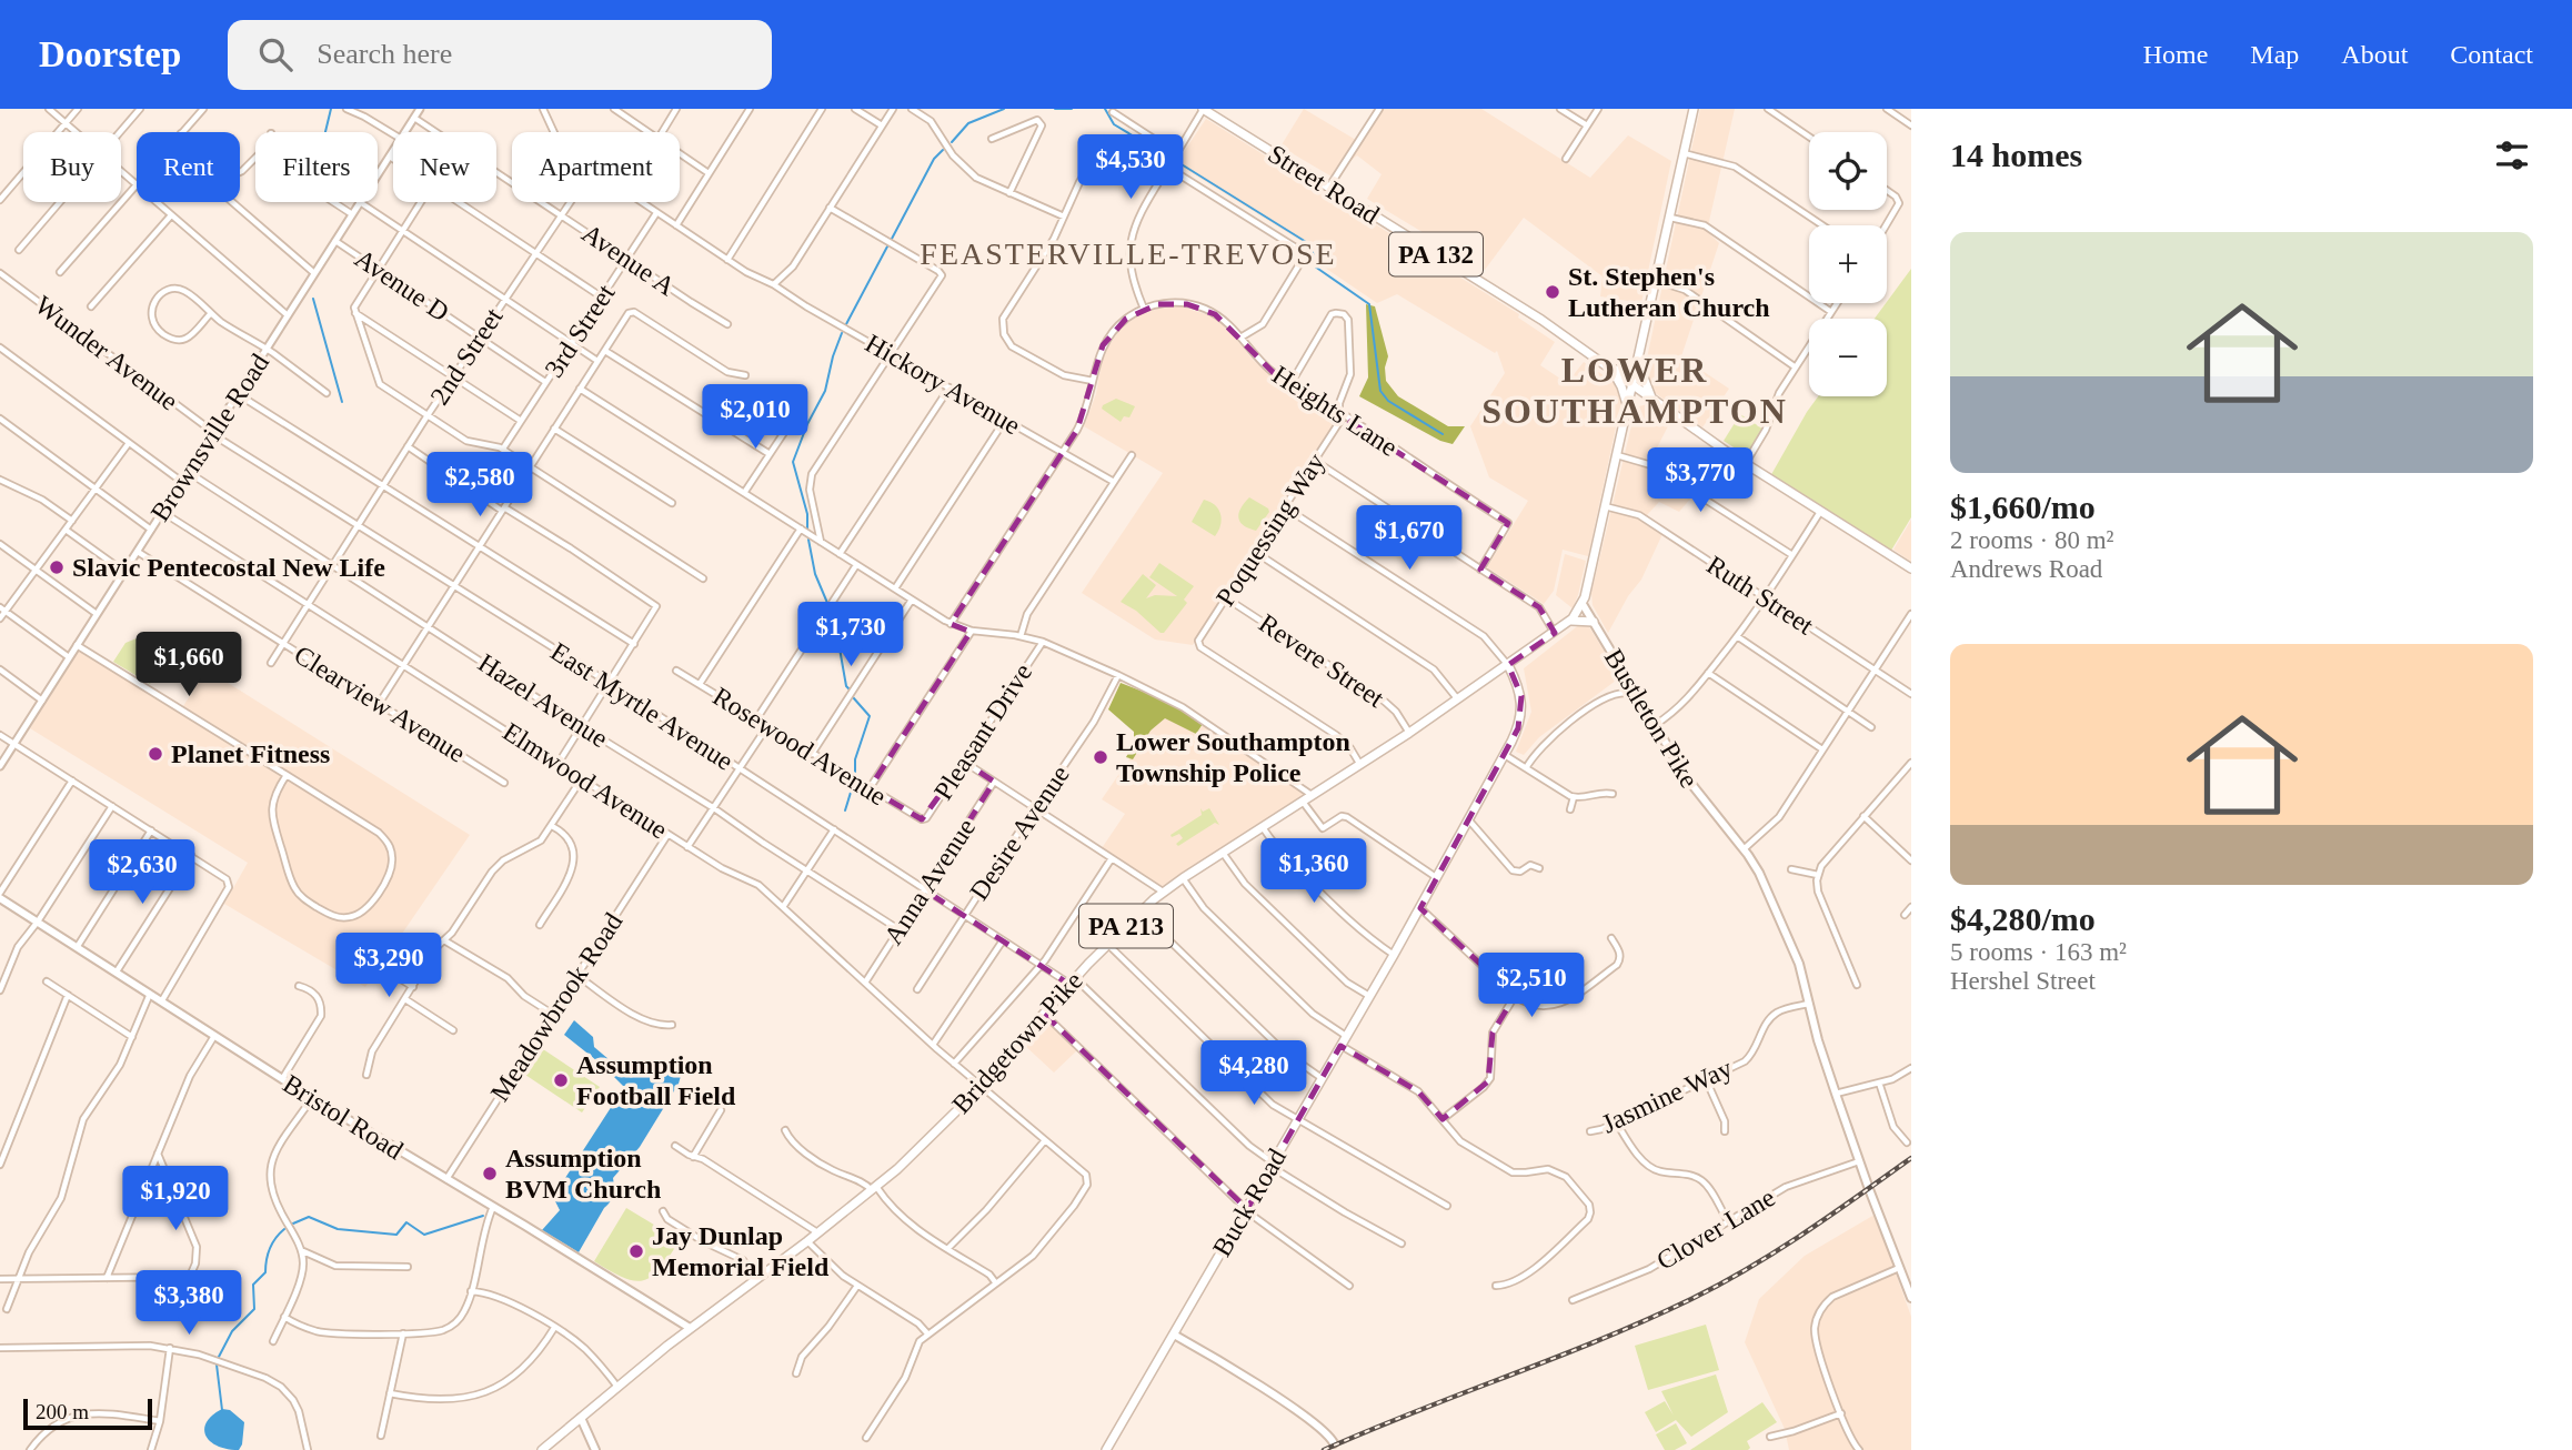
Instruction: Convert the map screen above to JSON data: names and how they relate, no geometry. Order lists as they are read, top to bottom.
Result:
{
  "streets": {
    "main road": [
      "Street Road",
      "PA 132",
      "Bustleton Pike",
      "PA 213",
      "Bridgetown Pike",
      "Bristol Road",
      "Buck Road"
    ],
    "street": [
      "Avenue A",
      "Avenue D",
      "3rd Street",
      "Wunder Avenue",
      "2nd Street",
      "Hickory Avenue",
      "Heights Lane",
      "Brownsville Road",
      "Poquessing Way",
      "Ruth Street",
      "Revere Street",
      "Hazel Avenue",
      "Clearview Avenue",
      "East Myrtle Avenue",
      "Pleasant Drive",
      "Rosewood Avenue",
      "Elmwood Avenue",
      "Desire Avenue",
      "Anna Avenue",
      "Meadowbrook Road",
      "Jasmine Way",
      "Clover Lane"
    ]
  },
  "crossings": [
    ["Avenue A", "3rd Street"],
    ["Avenue A", "2nd Street"],
    ["Avenue A", "Brownsville Road"],
    ["Avenue D", "3rd Street"],
    ["Avenue D", "2nd Street"],
    ["Avenue D", "Brownsville Road"],
    ["3rd Street", "Hickory Avenue"],
    ["Wunder Avenue", "Brownsville Road"],
    ["Wunder Avenue", "East Myrtle Avenue"],
    ["2nd Street", "Hazel Avenue"],
    ["2nd Street", "Clearview Avenue"],
    ["2nd Street", "East Myrtle Avenue"],
    ["2nd Street", "Elmwood Avenue"],
    ["Hickory Avenue", "Pleasant Drive"],
    ["Heights Lane", "Poquessing Way"],
    ["Brownsville Road", "Hazel Avenue"],
    ["Brownsville Road", "Clearview Avenue"],
    ["Brownsville Road", "East Myrtle Avenue"],
    ["Brownsville Road", "Elmwood Avenue"],
    ["Poquessing Way", "Revere Street"],
    ["Poquessing Way", "Bridgetown Pike"],
    ["Revere Street", "Bridgetown Pike"],
    ["Hazel Avenue", "Anna Avenue"],
    ["East Myrtle Avenue", "Desire Avenue"],
    ["East Myrtle Avenue", "Anna Avenue"],
    ["East Myrtle Avenue", "Bridgetown Pike"],
    ["East Myrtle Avenue", "Buck Road"],
    ["Bustleton Pike", "Bridgetown Pike"],
    ["Bustleton Pike", "Jasmine Way"],
    ["Bustleton Pike", "Clover Lane"],
    ["Pleasant Drive", "Rosewood Avenue"],
    ["Elmwood Avenue", "Anna Avenue"],
    ["Elmwood Avenue", "Meadowbrook Road"],
    ["Elmwood Avenue", "Bridgetown Pike"],
    ["Meadowbrook Road", "Bristol Road"],
    ["Bridgetown Pike", "Bristol Road"],
    ["Bridgetown Pike", "Buck Road"]
  ],
  "districts": ["FEASTERVILLE-TREVOSE", "LOWER SOUTHAMPTON"],
  "places": [
    "St. Stephen's Lutheran Church",
    "Slavic Pentecostal New Life",
    "Planet Fitness",
    "Lower Southampton Township Police",
    "Assumption Football Field",
    "Assumption BVM Church",
    "Jay Dunlap Memorial Field"
  ],
  "scale_bar": "200 m",
  "page": {
    "header": "Doorstep",
    "search": "Search here",
    "nav": [
      "Home",
      "Map",
      "About",
      "Contact"
    ],
    "heading": "14 homes",
    "map_buttons": ["+", "−"],
    "chip": [
      "Buy",
      "Rent",
      "Filters",
      "New",
      "Apartment"
    ],
    "price": [
      "$4,530",
      "$2,010",
      "$3,770",
      "$2,580",
      "$1,670",
      "$1,730",
      "$1,660",
      "$1,360",
      "$2,630",
      "$3,290",
      "$2,510",
      "$4,280",
      "$1,920",
      "$3,380"
    ],
    "list": [
      {
        "name": "$1,660/mo",
        "note": "2 rooms · 80 m² · Andrews Road"
      },
      {
        "name": "$4,280/mo",
        "note": "5 rooms · 163 m² · Hershel Street"
      }
    ],
    "scale": "200 m"
  }
}
